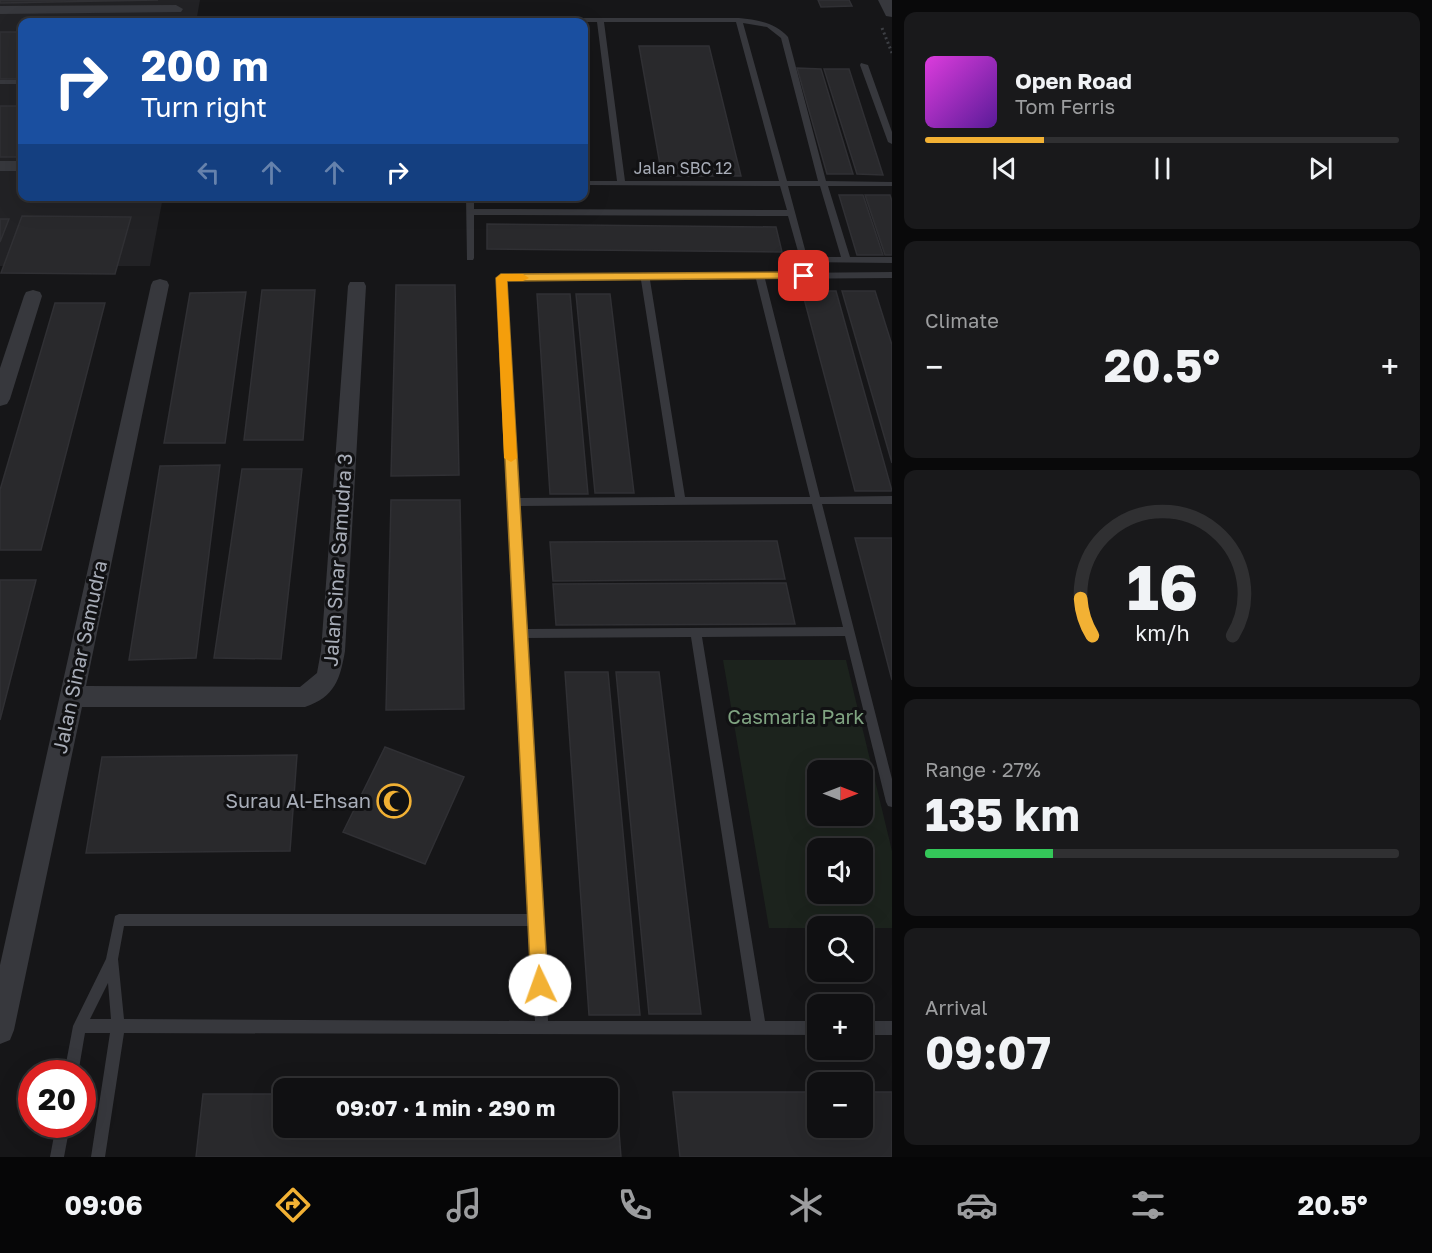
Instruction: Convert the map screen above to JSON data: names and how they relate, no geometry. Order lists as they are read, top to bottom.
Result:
{
  "streets": {
    "street": ["Jalan Sinar Samudra 3", "Jalan Sinar Samudra"],
    "lane": ["Jalan SBC 12"]
  },
  "crossings": [
    ["Jalan Sinar Samudra 3", "Jalan Sinar Samudra"]
  ],
  "parks": ["Casmaria Park"],
  "places": {
    "mosque": ["Surau Al-Ehsan"]
  },
  "north": "right",
  "page": {
    "turn": ["200 m", "Turn right"],
    "song": ["Open Road", "Tom Ferris"],
    "tile": [
      "Climate",
      ["Range · 27%", "135 km"],
      ["Arrival", "09:07"]
    ],
    "heat": ["−", "20.5°", "+"],
    "map_buttons": ["+", "−"],
    "limit": "20",
    "trip": "09:07 · 1 min · 290 m",
    "tabs": ["09:06", "20.5°"],
    "gauge": ["16", "km/h"]
  }
}
